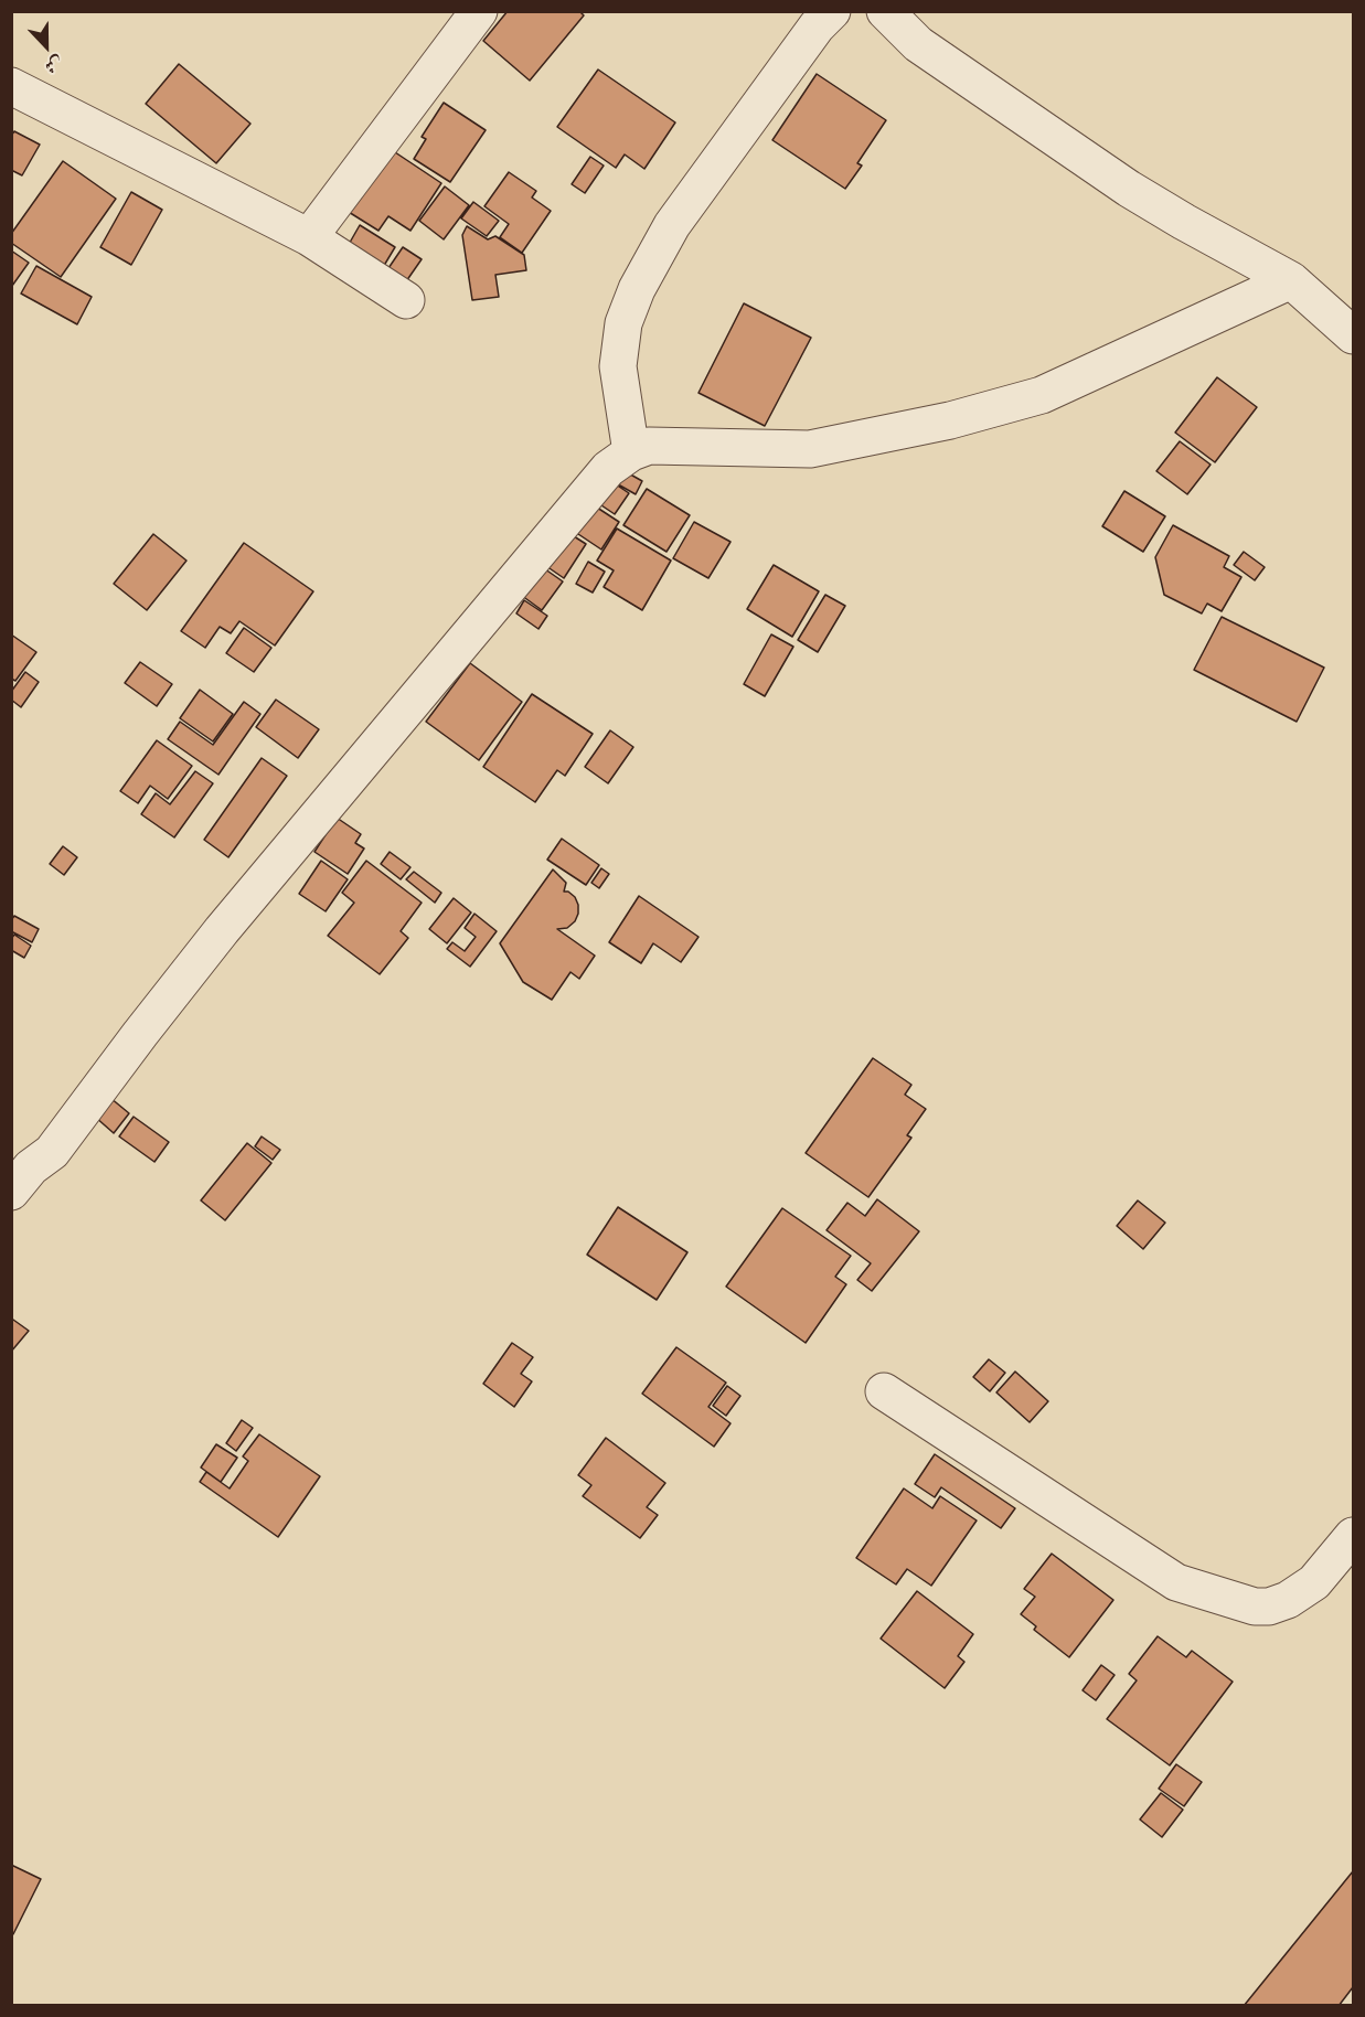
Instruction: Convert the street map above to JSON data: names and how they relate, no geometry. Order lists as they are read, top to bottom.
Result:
{
  "north": "bottom"
}
